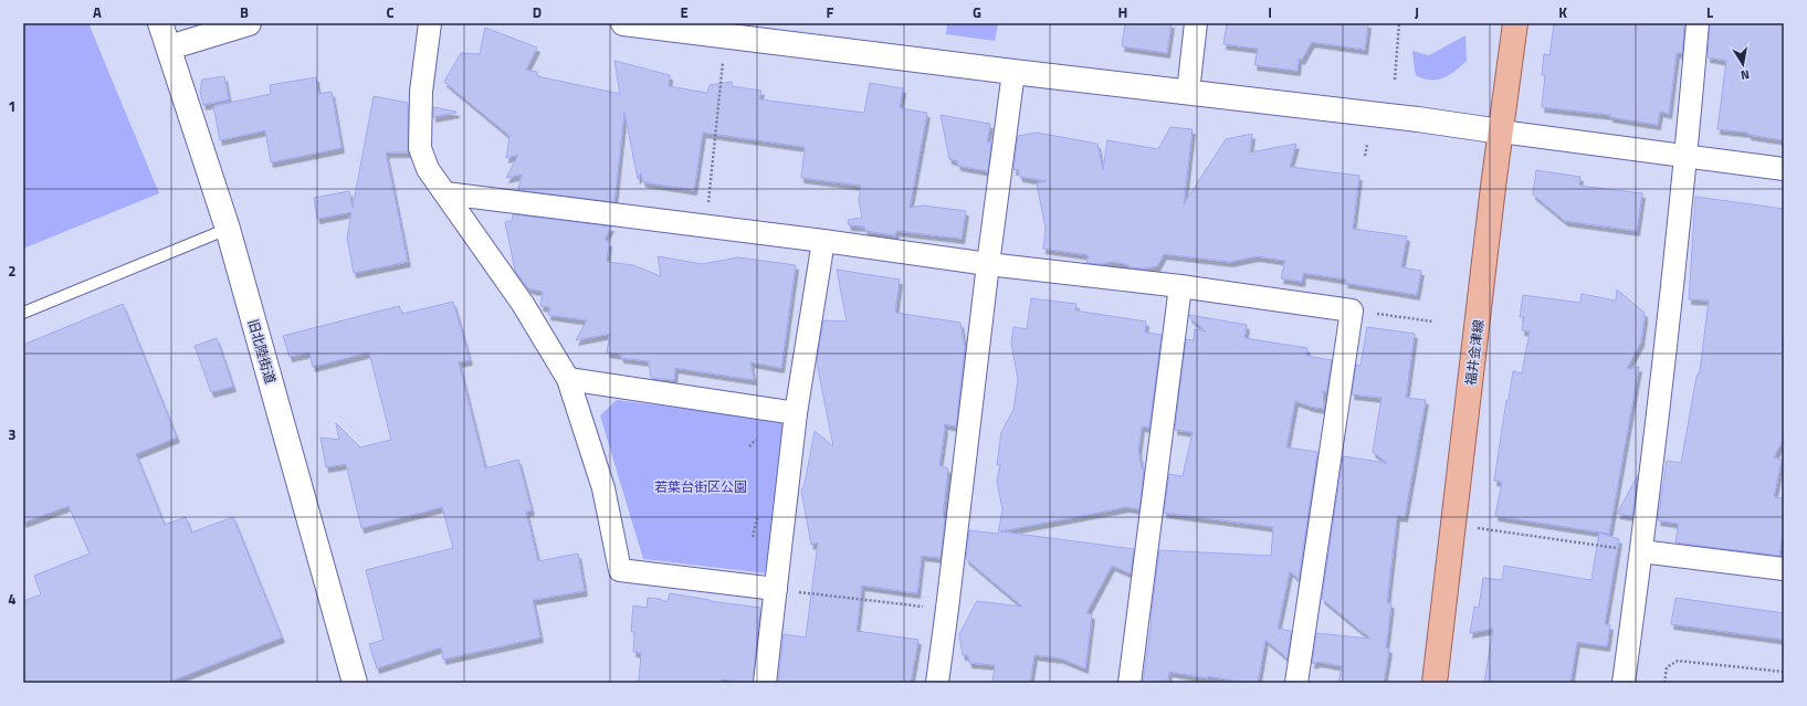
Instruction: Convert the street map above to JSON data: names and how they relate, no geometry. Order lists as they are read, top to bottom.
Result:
{
  "streets": {
    "main road": ["福井金津線"],
    "street": ["旧北陸街道"]
  },
  "parks": ["若葉台街区公園"],
  "north": "bottom",
  "grid": {
    "columns": [
      "A",
      "B",
      "C",
      "D",
      "E",
      "F",
      "G",
      "H",
      "I",
      "J",
      "K",
      "L"
    ],
    "rows": [
      "1",
      "2",
      "3",
      "4"
    ]
  }
}
